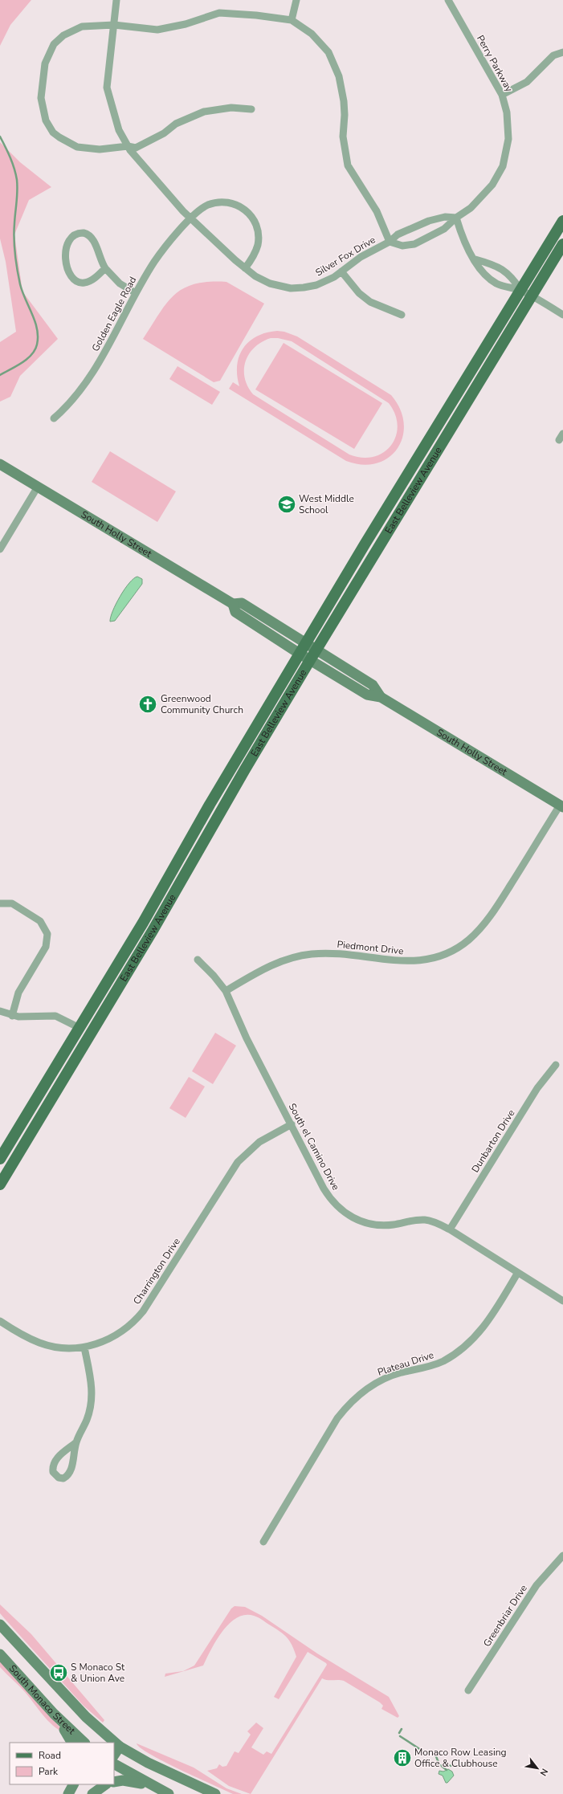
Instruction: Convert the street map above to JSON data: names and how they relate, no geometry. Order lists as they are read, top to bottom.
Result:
{
  "streets": {
    "main road": ["East Belleview Avenue"],
    "street": [
      "Perry Parkway",
      "Silver Fox Drive",
      "Golden Eagle Road",
      "South Holly Street",
      "Piedmont Drive",
      "Dunbarton Drive",
      "South el Camino Drive",
      "Charrington Drive",
      "Plateau Drive",
      "Greenbriar Drive",
      "South Monaco Street"
    ]
  },
  "crossings": [
    ["Perry Parkway", "Silver Fox Drive"],
    ["Silver Fox Drive", "Golden Eagle Road"],
    ["East Belleview Avenue", "South Holly Street"],
    ["South Holly Street", "Piedmont Drive"],
    ["Piedmont Drive", "South el Camino Drive"],
    ["Dunbarton Drive", "South el Camino Drive"],
    ["South el Camino Drive", "Charrington Drive"],
    ["South el Camino Drive", "Plateau Drive"]
  ],
  "places": {
    "school or university": ["West Middle School"],
    "church": ["Greenwood Community Church"],
    "bus stop": ["S Monaco St & Union Ave"],
    "building": ["Monaco Row Leasing Office & Clubhouse"]
  },
  "legend": ["Road", "Park"],
  "north": "bottom right"
}
